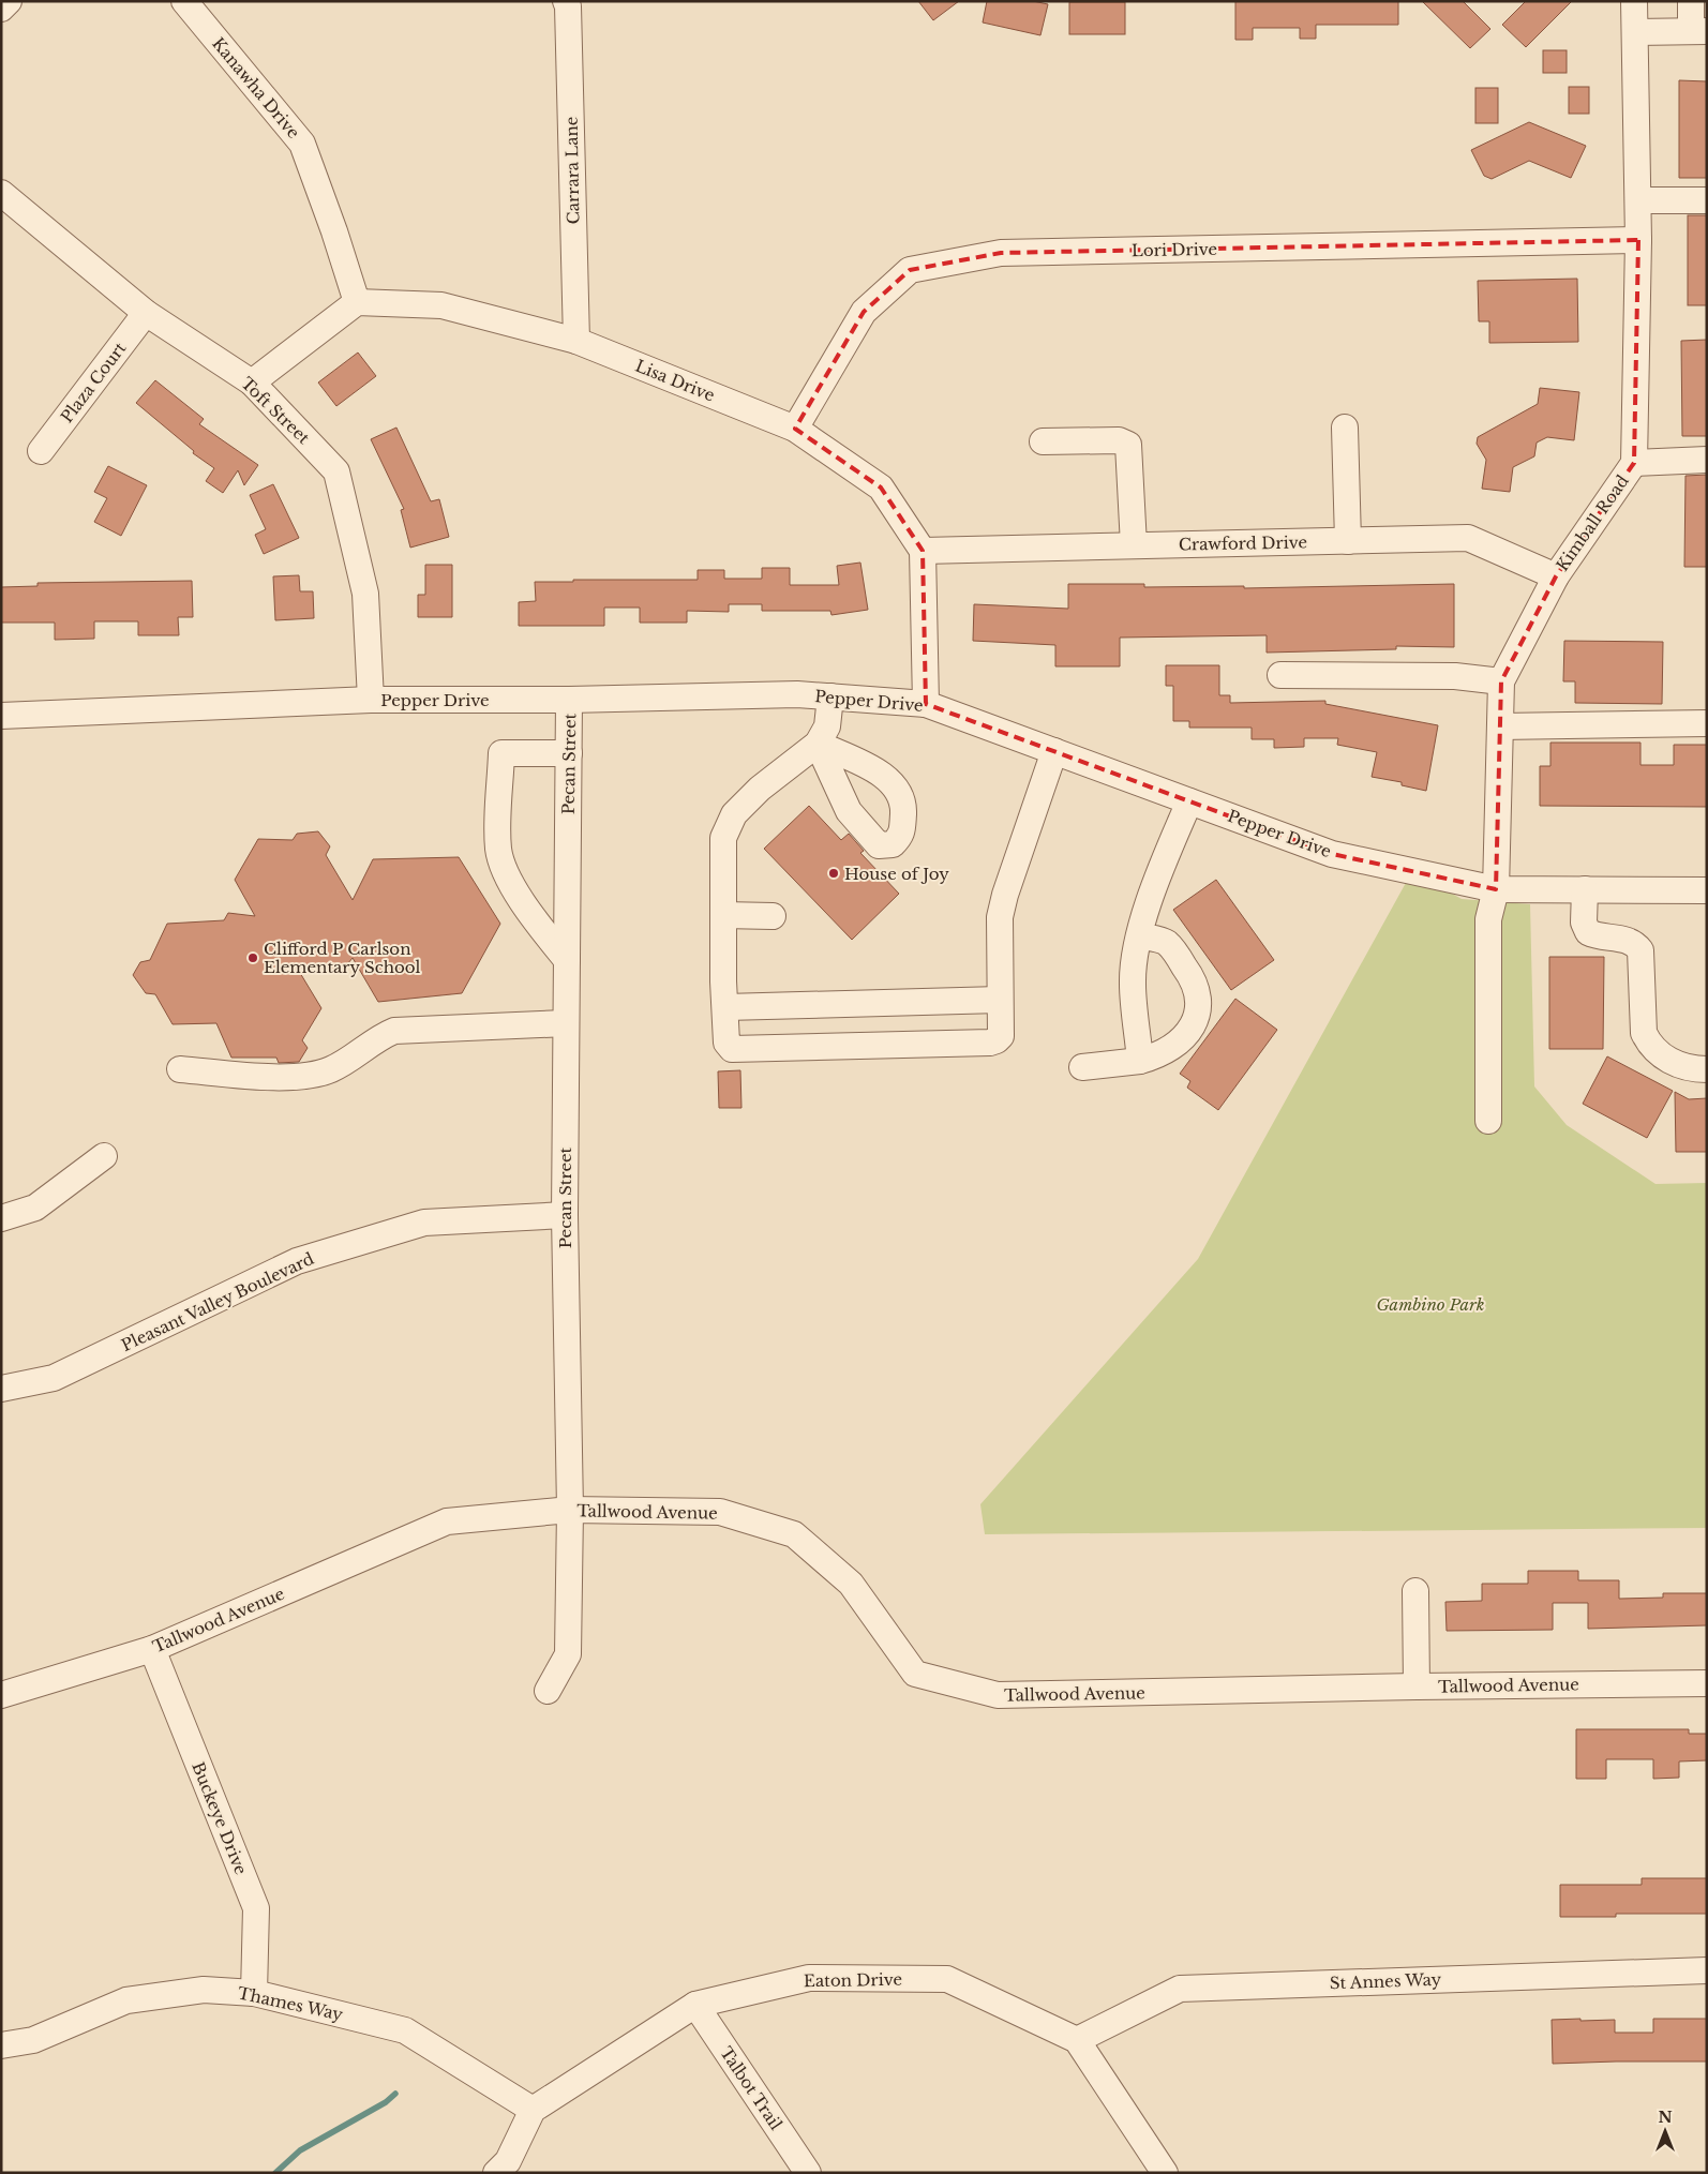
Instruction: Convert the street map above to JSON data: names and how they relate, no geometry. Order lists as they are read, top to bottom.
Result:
{
  "streets": {
    "street": [
      "Kanawha Drive",
      "Carrara Lane",
      "Lori Drive",
      "Lisa Drive",
      "Plaza Court",
      "Toft Street",
      "Kimball Road",
      "Crawford Drive",
      "Pepper Drive",
      "Pecan Street",
      "Pleasant Valley Boulevard",
      "Tallwood Avenue",
      "Buckeye Drive",
      "Eaton Drive",
      "St Annes Way",
      "Thames Way",
      "Talbot Trail"
    ]
  },
  "crossings": [
    ["Kanawha Drive", "Lisa Drive"],
    ["Carrara Lane", "Lisa Drive"],
    ["Lori Drive", "Lisa Drive"],
    ["Lori Drive", "Kimball Road"],
    ["Lisa Drive", "Crawford Drive"],
    ["Plaza Court", "Toft Street"],
    ["Toft Street", "Pepper Drive"],
    ["Kimball Road", "Crawford Drive"],
    ["Kimball Road", "Pepper Drive"],
    ["Pepper Drive", "Pecan Street"],
    ["Pecan Street", "Pleasant Valley Boulevard"],
    ["Pecan Street", "Tallwood Avenue"],
    ["Tallwood Avenue", "Buckeye Drive"],
    ["Buckeye Drive", "Thames Way"],
    ["Eaton Drive", "St Annes Way"],
    ["Eaton Drive", "Thames Way"],
    ["Eaton Drive", "Talbot Trail"]
  ],
  "parks": ["Gambino Park"],
  "places": ["House of Joy", "Clifford P Carlson Elementary School"],
  "north": "top"
}
